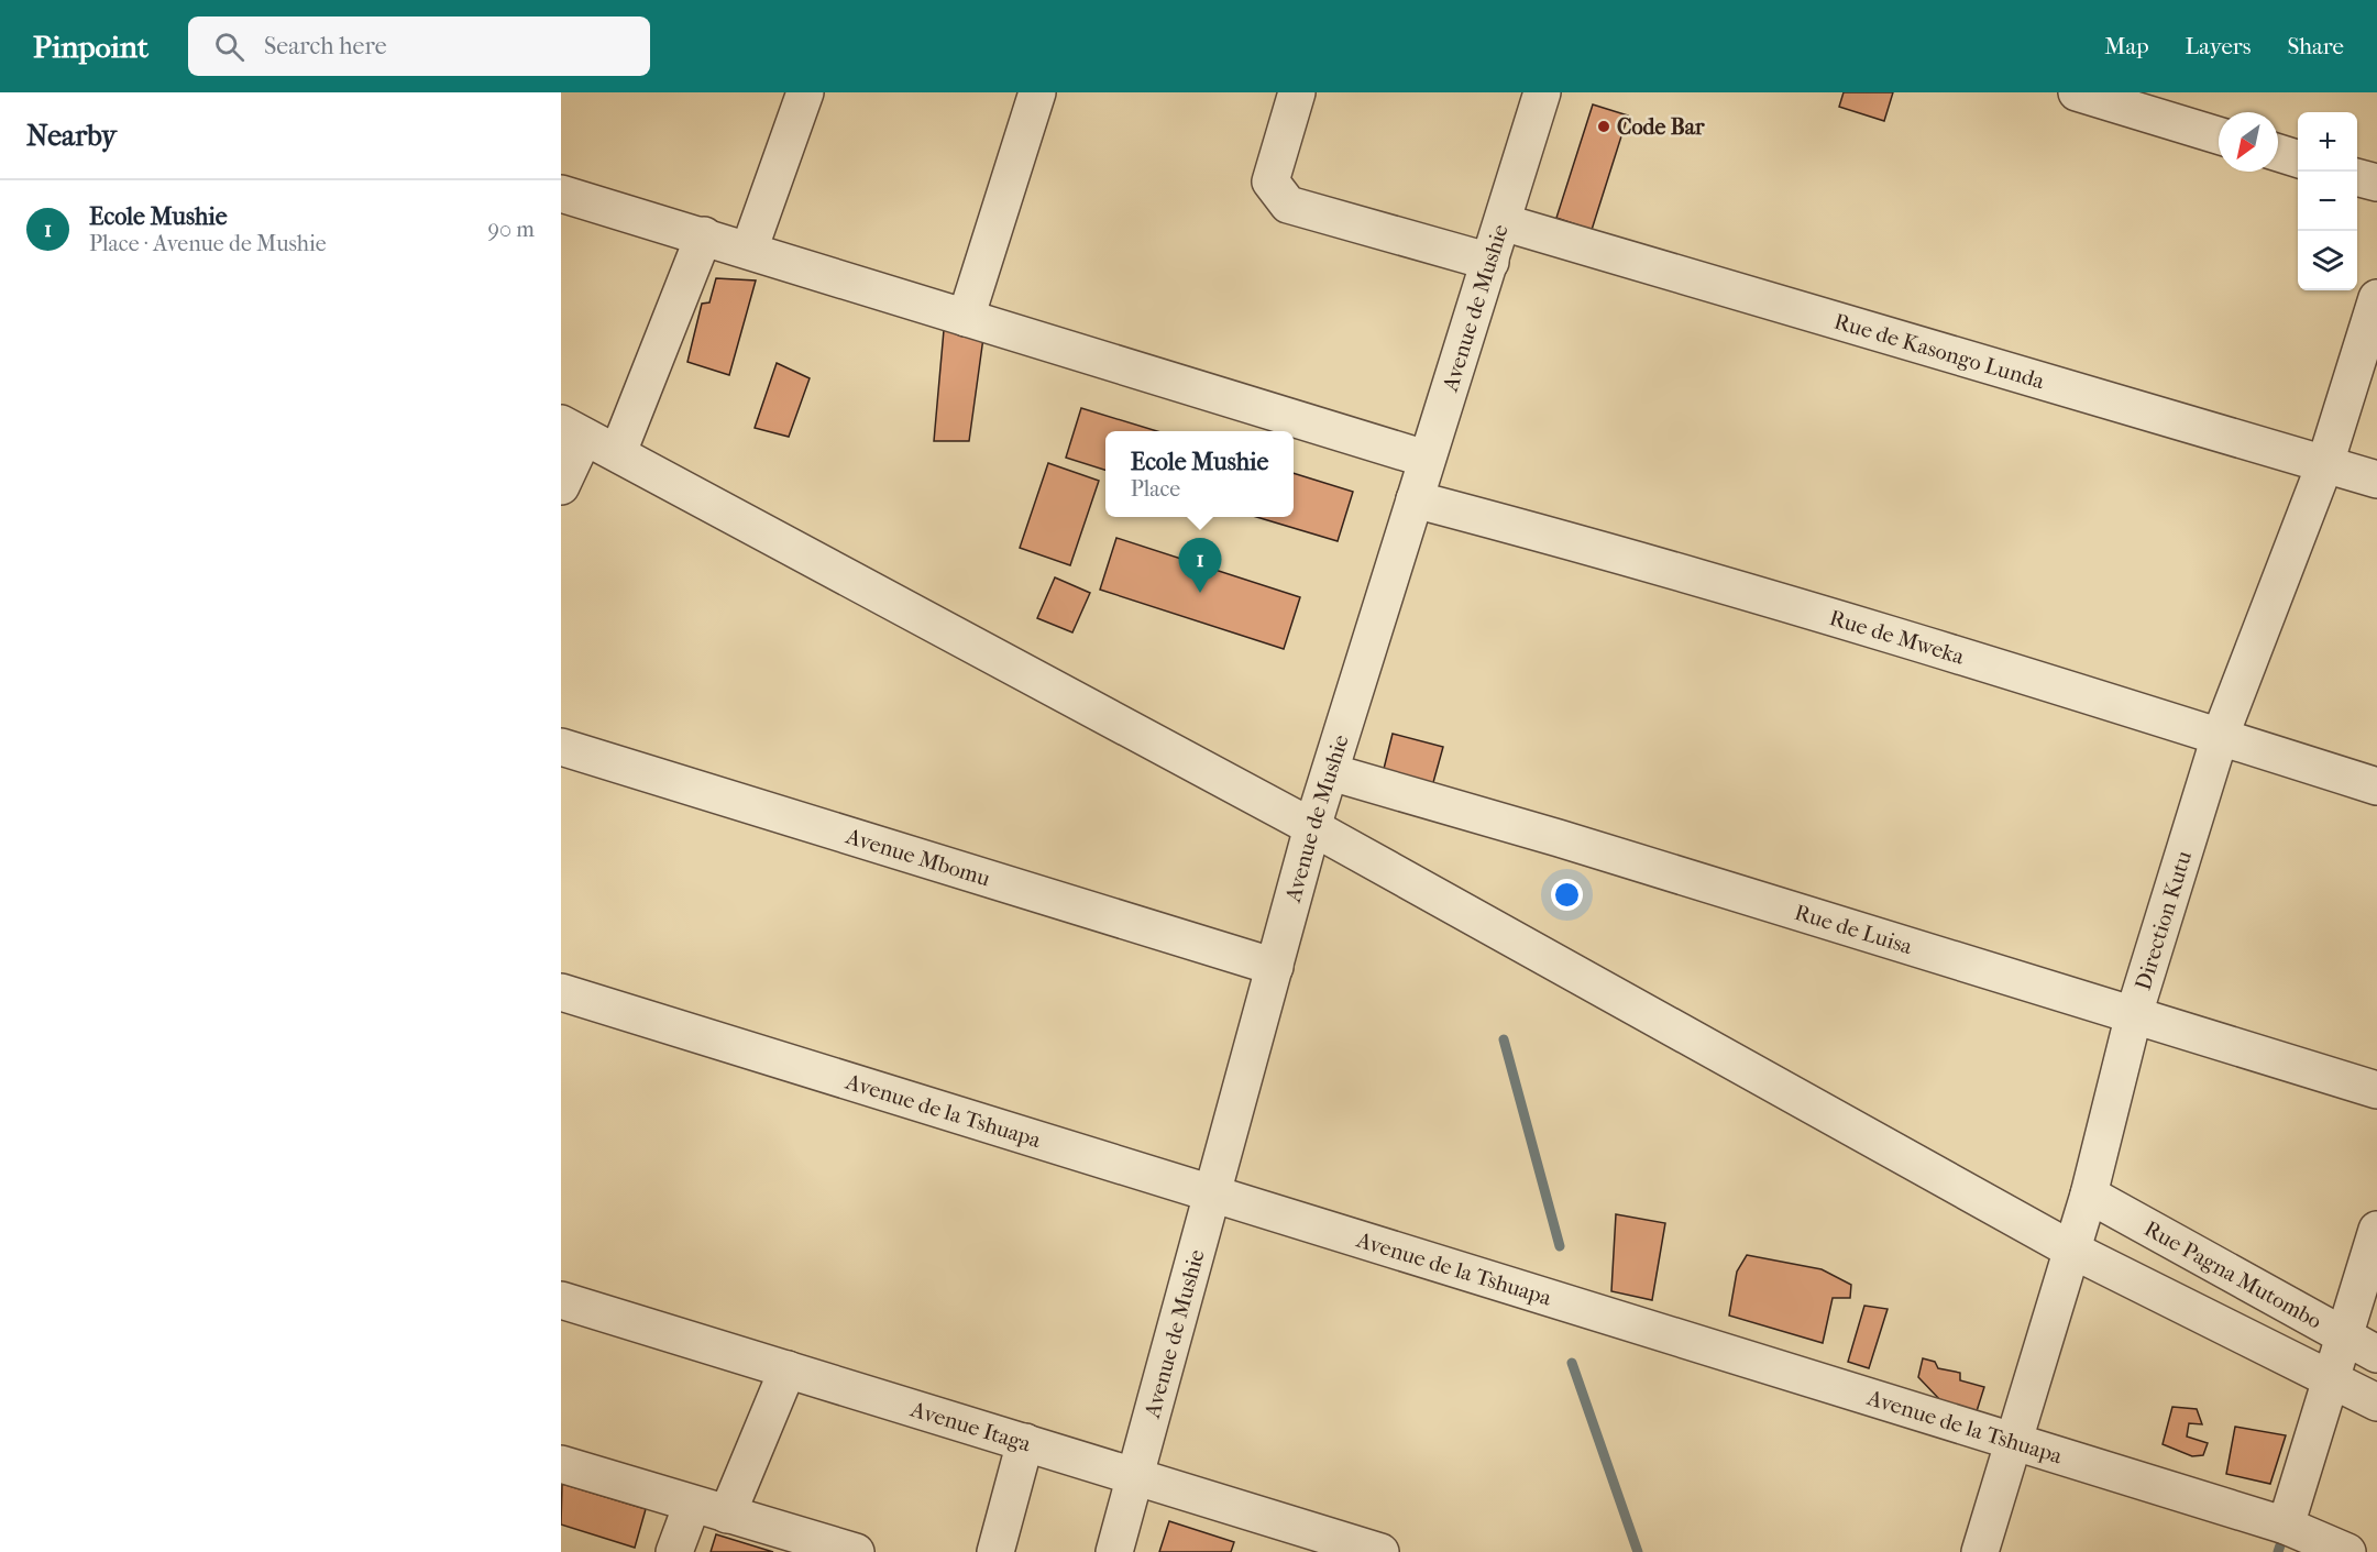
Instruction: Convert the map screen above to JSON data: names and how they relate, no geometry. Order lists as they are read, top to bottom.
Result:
{
  "streets": {
    "street": [
      "Avenue de Mushie",
      "Rue de Kasongo Lunda",
      "Rue de Mweka",
      "Avenue Mbomu",
      "Direction Kutu",
      "Rue de Luisa",
      "Avenue de la Tshuapa",
      "Rue Pagna Mutombo",
      "Avenue Itaga"
    ]
  },
  "crossings": [
    ["Avenue de Mushie", "Rue de Kasongo Lunda"],
    ["Avenue de Mushie", "Rue de Mweka"],
    ["Avenue de Mushie", "Avenue Mbomu"],
    ["Avenue de Mushie", "Rue de Luisa"],
    ["Avenue de Mushie", "Avenue de la Tshuapa"],
    ["Avenue de Mushie", "Avenue Itaga"],
    ["Rue de Kasongo Lunda", "Direction Kutu"],
    ["Rue de Mweka", "Direction Kutu"],
    ["Direction Kutu", "Rue de Luisa"],
    ["Direction Kutu", "Avenue de la Tshuapa"],
    ["Direction Kutu", "Rue Pagna Mutombo"]
  ],
  "places": ["Code Bar"],
  "north": "bottom left",
  "page": {
    "header": "Pinpoint",
    "search": "Search here",
    "nav": ["Map", "Layers", "Share"],
    "heading": "Nearby",
    "map_buttons": ["+", "−"],
    "list": [
      {
        "mark": "1",
        "name": "Ecole Mushie",
        "note": "Place · Avenue de Mushie",
        "value": "90 m"
      }
    ],
    "popup": ["Ecole Mushie", "Place"],
    "pins": "1"
  }
}
